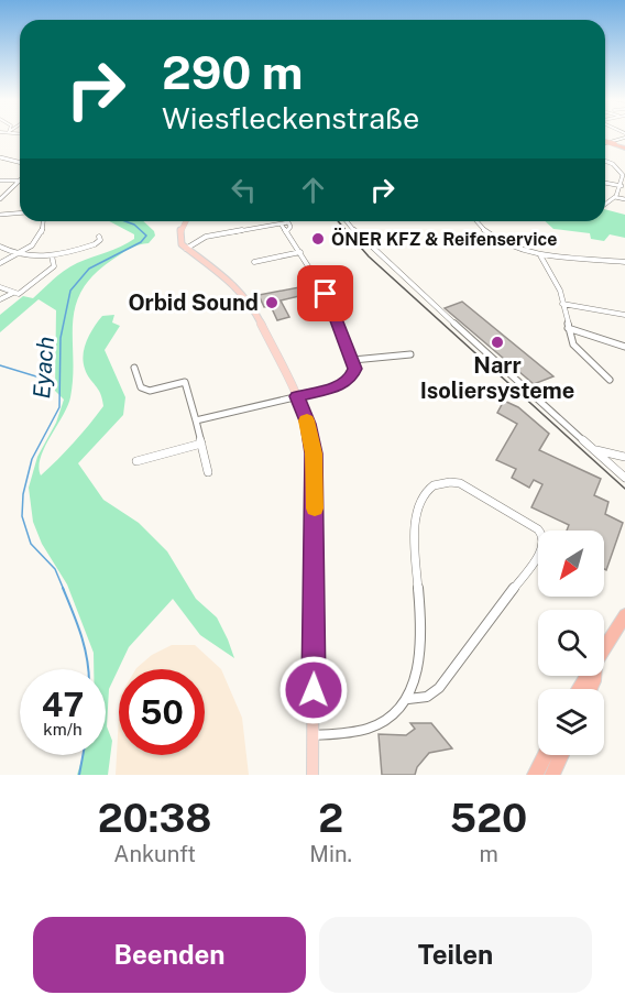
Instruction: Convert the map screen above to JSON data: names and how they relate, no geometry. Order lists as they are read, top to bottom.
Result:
{
  "water": ["Eyach"],
  "places": ["ÖNER KFZ & Reifenservice", "Orbid Sound", "Narr Isoliersysteme"],
  "north": "bottom left",
  "page": {
    "turn": ["290 m", "Wiesfleckenstraße"],
    "speed": "47 km/h",
    "limit": "50",
    "eta": [
      "20:38",
      "Ankunft",
      "2",
      "Min.",
      "520",
      "m"
    ],
    "buttons": ["Beenden", "Teilen"]
  }
}
